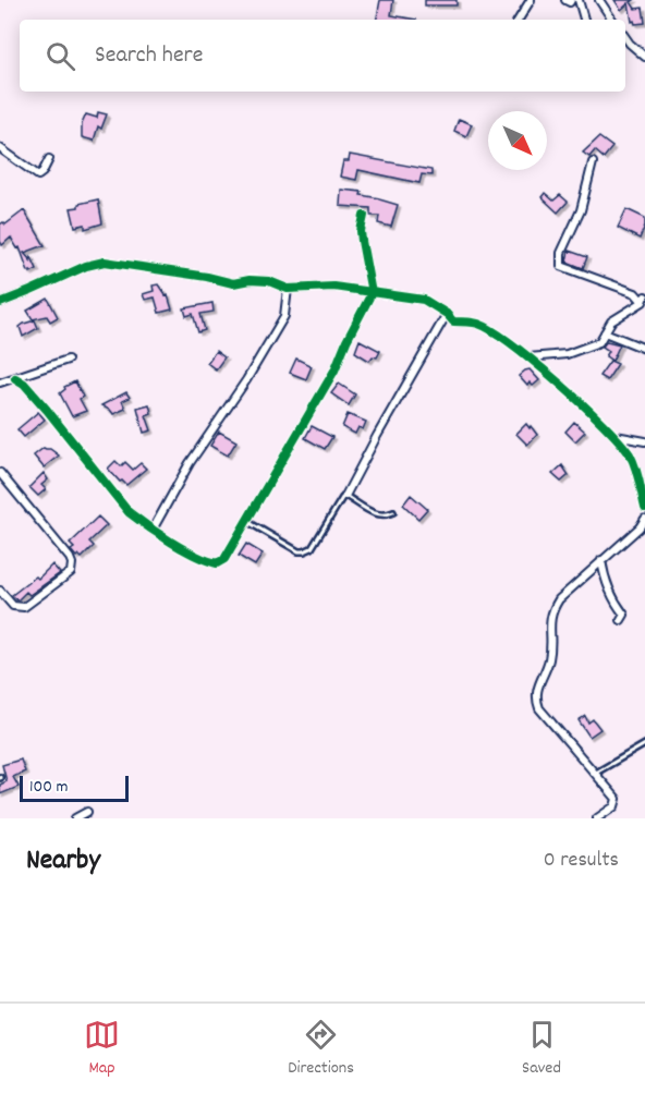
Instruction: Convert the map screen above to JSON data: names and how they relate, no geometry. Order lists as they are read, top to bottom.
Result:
{
  "scale_bar": "100 m",
  "north": "bottom right",
  "page": {
    "search": "Search here",
    "scale": "100 m",
    "heading": ["Nearby", "0 results"],
    "nav": ["Map", "Directions", "Saved"]
  }
}
